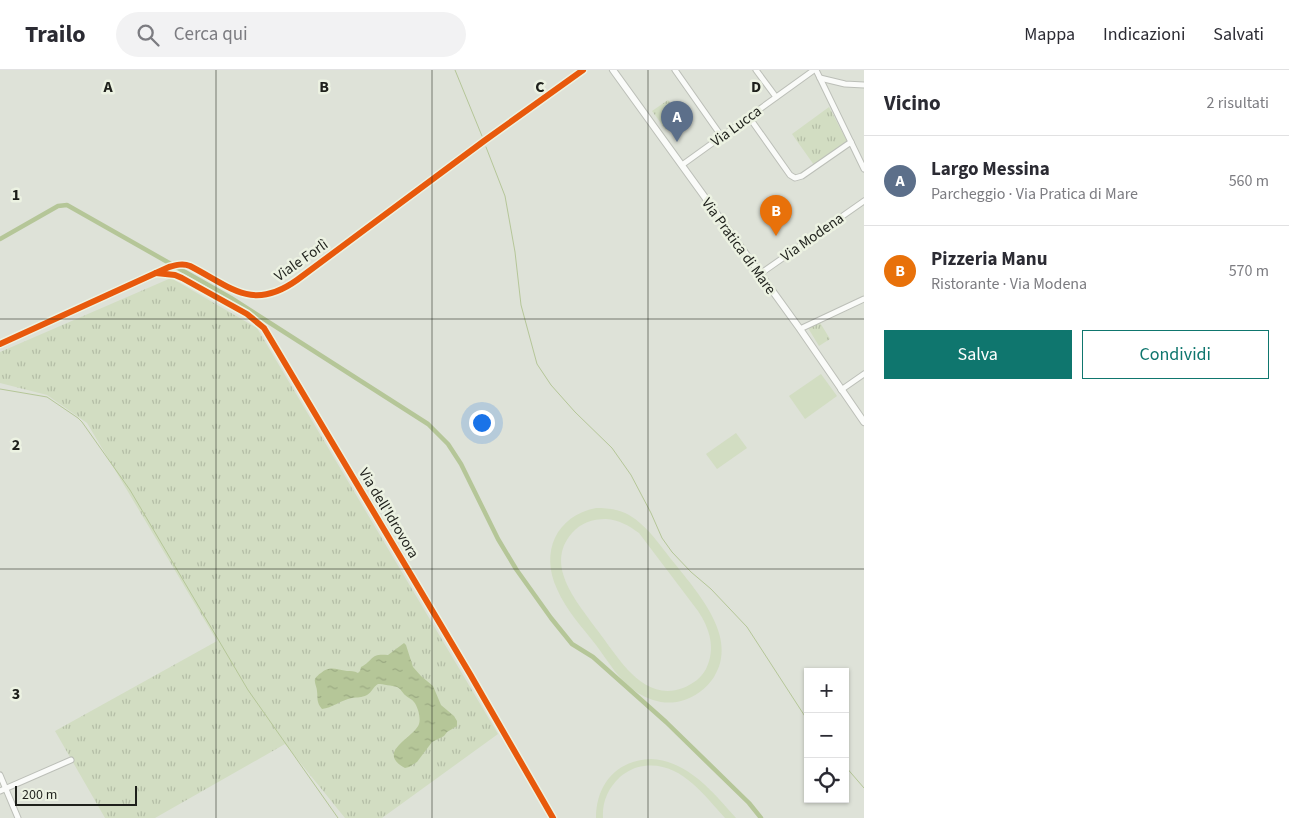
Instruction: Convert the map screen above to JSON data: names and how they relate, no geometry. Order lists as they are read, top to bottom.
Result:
{
  "streets": {
    "street": [
      "Via Lucca",
      "Via Modena",
      "Via Pratica di Mare",
      "Viale Forlì",
      "Via dell'Idrovora"
    ]
  },
  "crossings": [
    ["Via Lucca", "Via Pratica di Mare"],
    ["Via Modena", "Via Pratica di Mare"],
    ["Viale Forlì", "Via dell'Idrovora"]
  ],
  "scale_bar": "200 m",
  "page": {
    "header": "Trailo",
    "search": "Cerca qui",
    "nav": ["Mappa", "Indicazioni", "Salvati"],
    "heading": ["Vicino", "2 risultati"],
    "pins": ["A", "B"],
    "list": [
      {
        "mark": "A",
        "name": "Largo Messina",
        "note": "Parcheggio · Via Pratica di Mare",
        "value": "560 m"
      },
      {
        "mark": "B",
        "name": "Pizzeria Manu",
        "note": "Ristorante · Via Modena",
        "value": "570 m"
      }
    ],
    "buttons": ["Salva", "Condividi"],
    "map_buttons": ["+", "−"],
    "scale": "200 m"
  },
  "grid": {
    "columns": [
      "A",
      "B",
      "C",
      "D"
    ],
    "rows": ["1", "2", "3"]
  }
}
